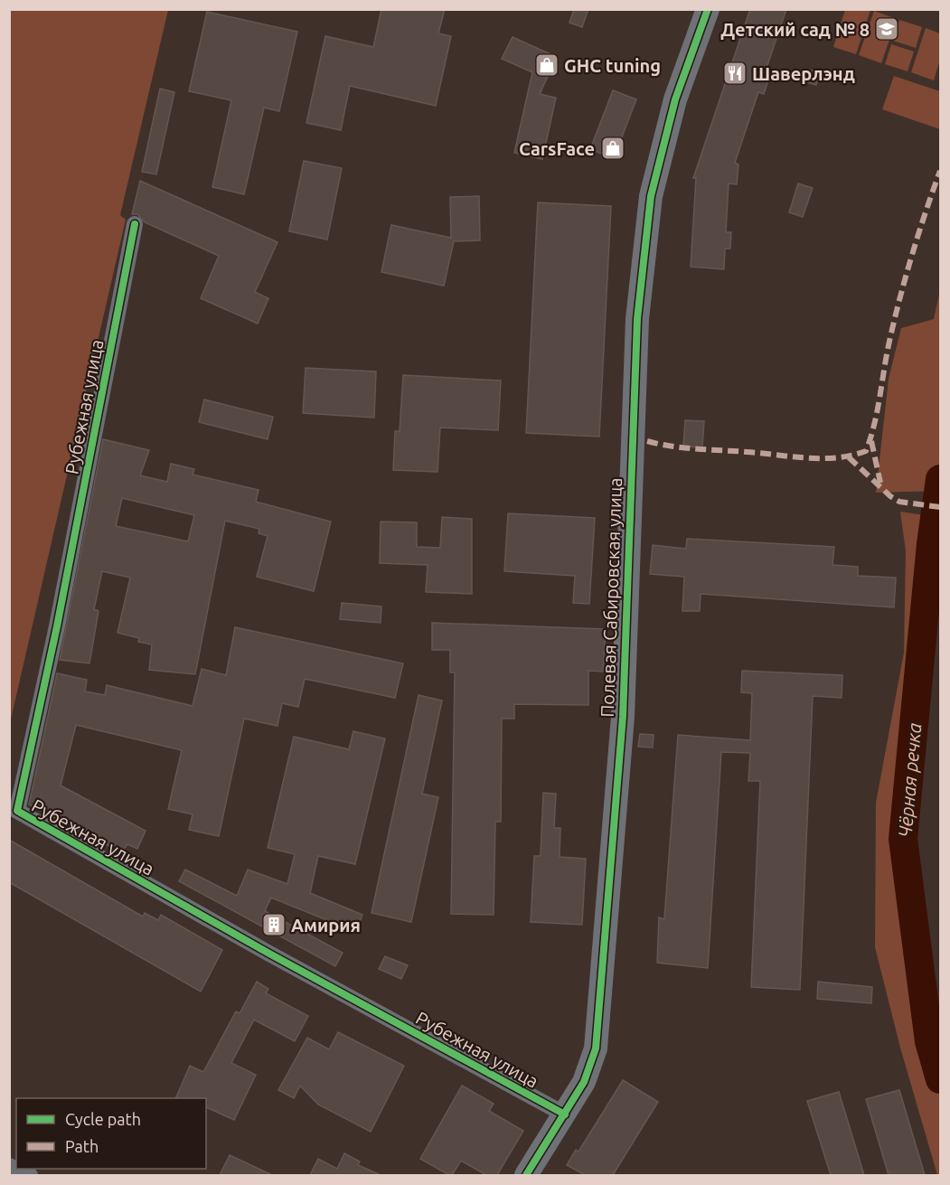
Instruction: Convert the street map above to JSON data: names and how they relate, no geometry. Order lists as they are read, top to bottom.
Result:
{
  "streets": {
    "street": ["Рубежная улица", "Полевая Сабировская улица"]
  },
  "crossings": [
    ["Рубежная улица", "Полевая Сабировская улица"]
  ],
  "water": ["Чёрная речка"],
  "places": {
    "school or university": ["Детский сад № 8"],
    "shop": ["GHC tuning", "CarsFace"],
    "restaurant": ["Шаверлэнд"],
    "building": ["Амирия"]
  },
  "legend": ["Cycle path", "Path"]
}
